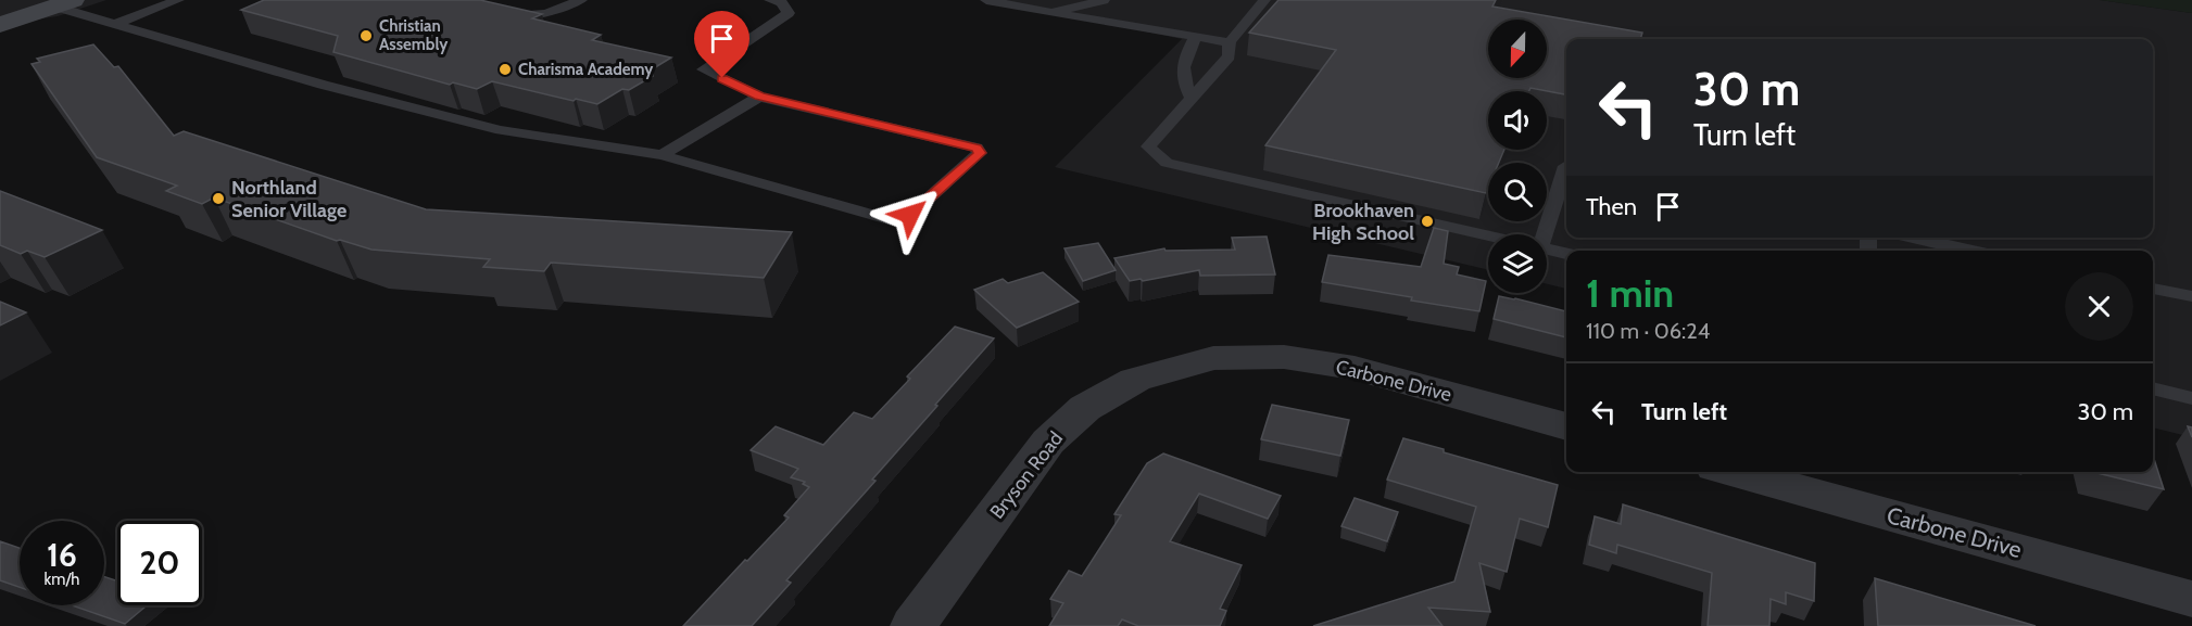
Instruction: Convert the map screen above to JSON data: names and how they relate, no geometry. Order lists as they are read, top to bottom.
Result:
{
  "streets": {
    "street": ["Carbone Drive", "Bryson Road"]
  },
  "crossings": [
    ["Carbone Drive", "Bryson Road"]
  ],
  "places": [
    "Christian Assembly",
    "Charisma Academy",
    "Northland Senior Village",
    "Brookhaven High School"
  ],
  "north": "bottom",
  "page": {
    "turn": ["30 m", "Turn left"],
    "then": "Then",
    "heading": ["1 min", "110 m · 06:24"],
    "list": [
      {
        "name": "Turn left",
        "value": "30 m"
      }
    ],
    "speed": "16 km/h",
    "limit": "20"
  }
}
